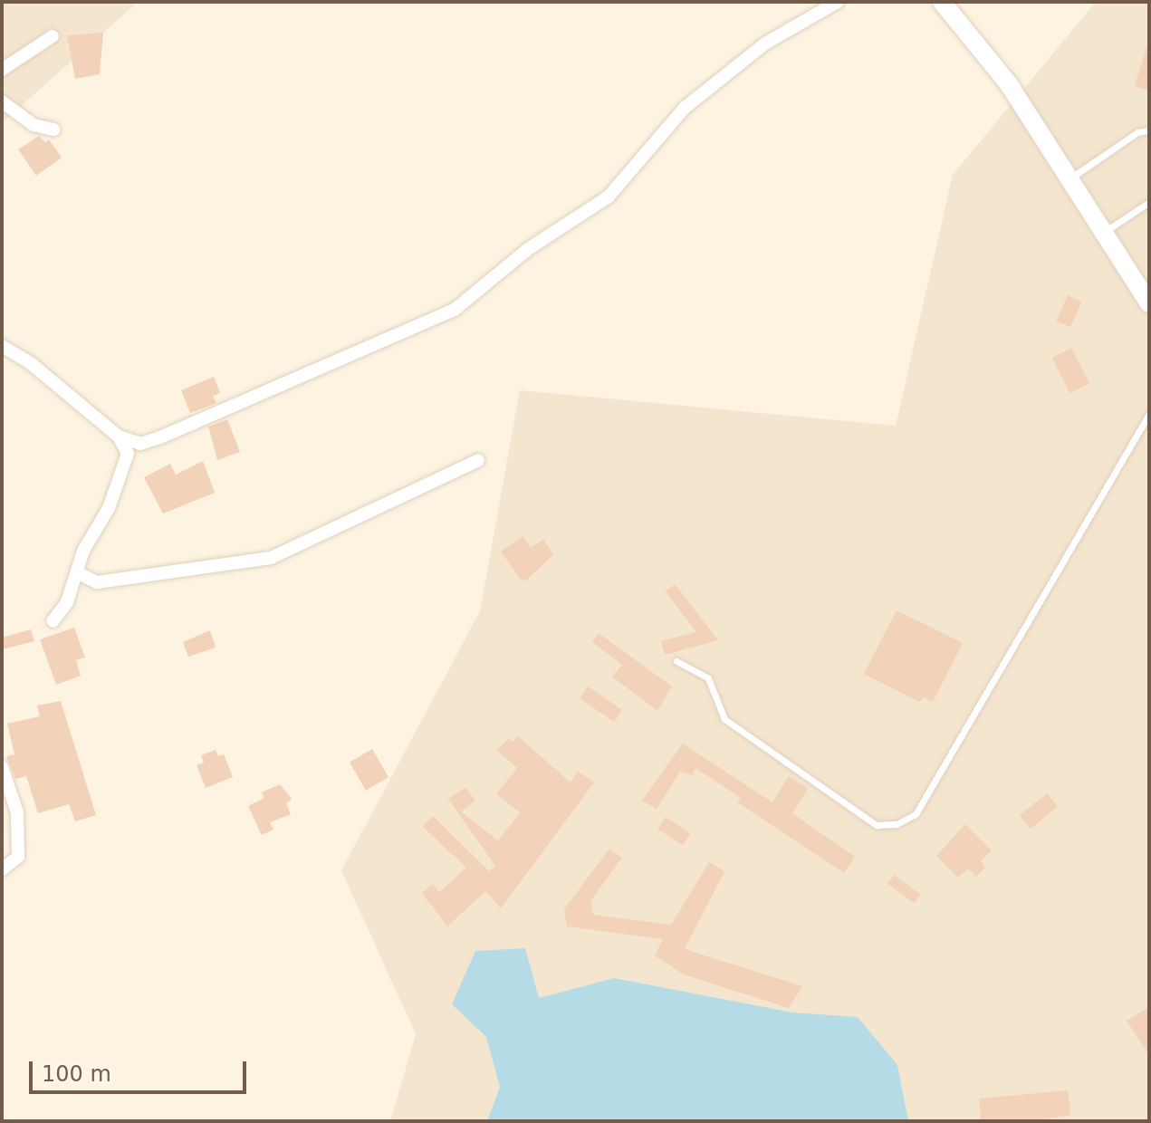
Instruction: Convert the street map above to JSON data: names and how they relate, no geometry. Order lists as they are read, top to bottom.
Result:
{
  "scale_bar": "100 m"
}
